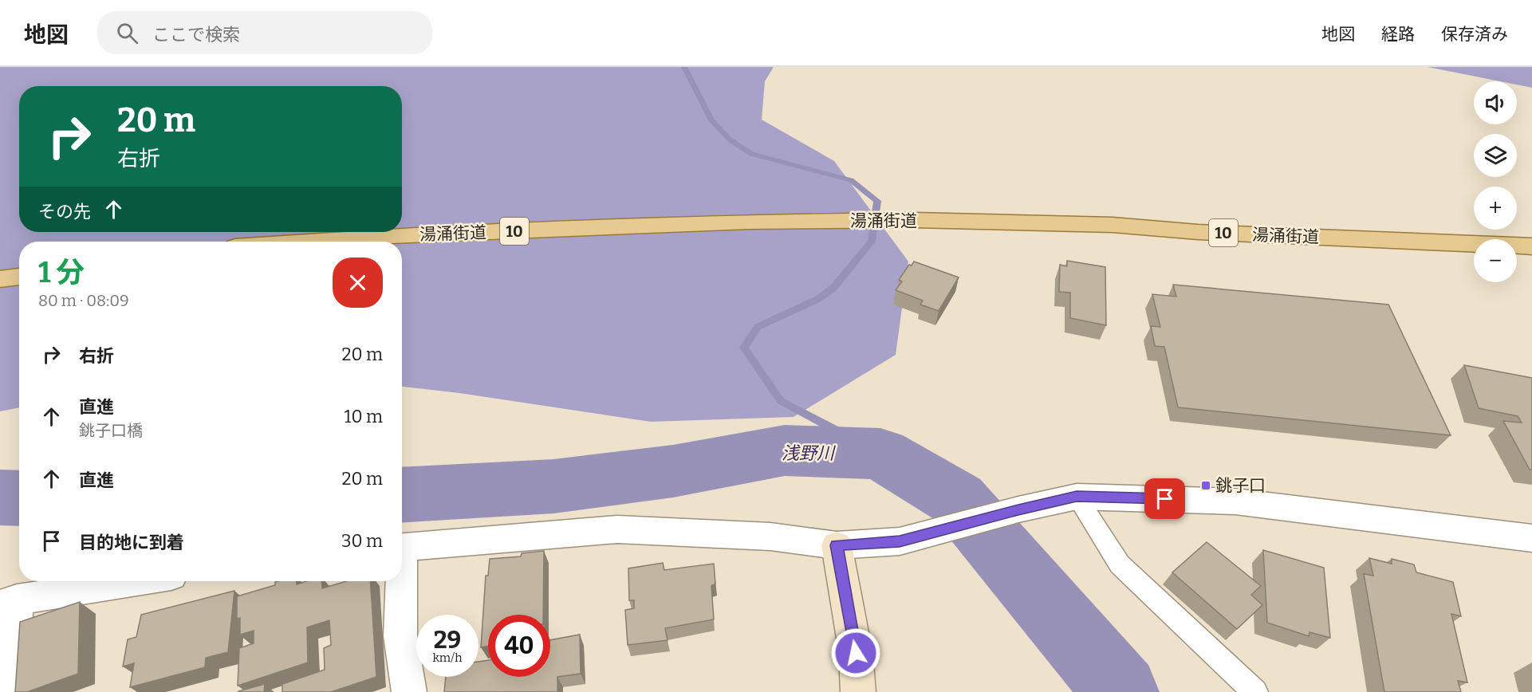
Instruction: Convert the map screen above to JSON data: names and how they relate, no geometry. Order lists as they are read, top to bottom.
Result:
{
  "streets": {
    "main road": ["湯涌街道", "10"]
  },
  "water": ["浅野川"],
  "places": {
    "transit": ["銚子口"]
  },
  "page": {
    "header": "地図",
    "search": "ここで検索",
    "nav": ["地図", "経路", "保存済み"],
    "map_buttons": ["+", "−"],
    "turn": ["20 m", "右折"],
    "then": "その先",
    "heading": ["1 分", "80 m · 08:09"],
    "list": [
      {
        "name": "右折",
        "value": "20 m"
      },
      {
        "name": "直進",
        "note": "銚子口橋",
        "value": "10 m"
      },
      {
        "name": "直進",
        "value": "20 m"
      },
      {
        "name": "目的地に到着",
        "value": "30 m"
      }
    ],
    "speed": "29 km/h",
    "limit": "40"
  }
}
